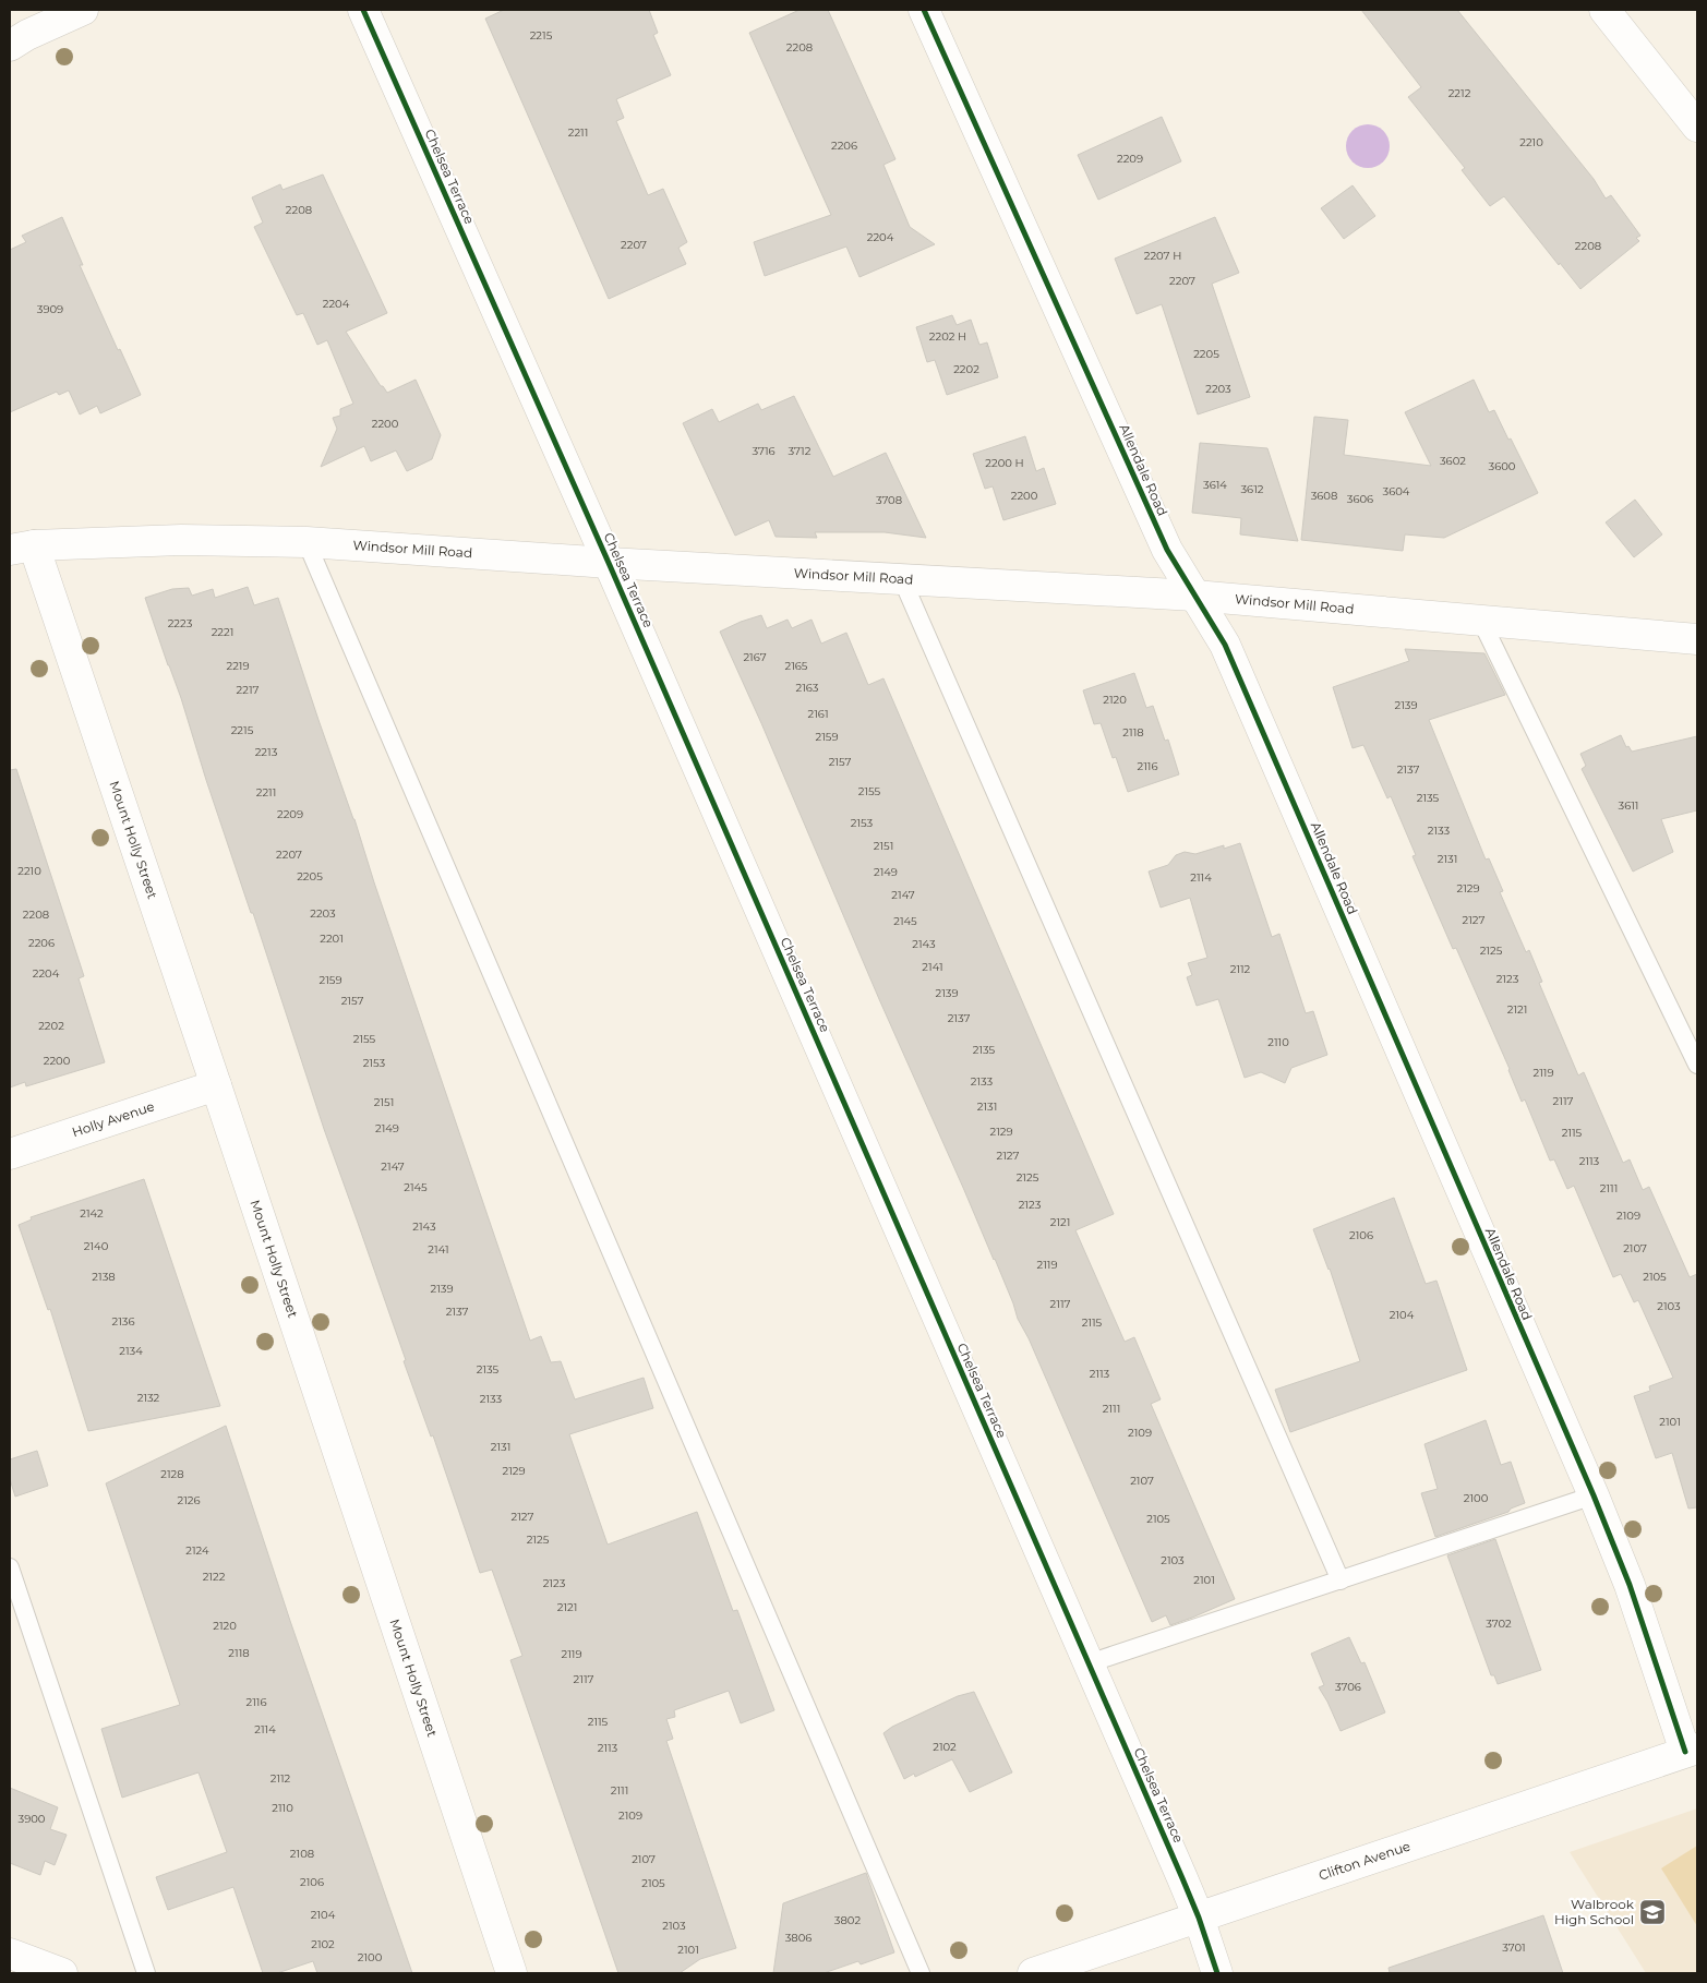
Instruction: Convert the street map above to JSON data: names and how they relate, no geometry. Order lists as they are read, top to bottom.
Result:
{
  "streets": {
    "street": [
      "Chelsea Terrace",
      "Allendale Road",
      "Windsor Mill Road",
      "Mount Holly Street",
      "Holly Avenue",
      "Clifton Avenue"
    ]
  },
  "crossings": [
    ["Chelsea Terrace", "Windsor Mill Road"],
    ["Chelsea Terrace", "Clifton Avenue"],
    ["Allendale Road", "Windsor Mill Road"],
    ["Allendale Road", "Clifton Avenue"],
    ["Windsor Mill Road", "Mount Holly Street"],
    ["Mount Holly Street", "Holly Avenue"]
  ],
  "places": {
    "school or university": ["Walbrook High School"]
  },
  "house_numbers": [
    "2215",
    "2208",
    "2212",
    "2211",
    "2210",
    "2206",
    "2209",
    "2208",
    "2204",
    "2207",
    "2208",
    "2207 H",
    "2207",
    "2204",
    "3909",
    "2202 H",
    "2205",
    "2202",
    "2203",
    "2200",
    "3716",
    "3712",
    "3602",
    "2200 H",
    "3600",
    "3614",
    "3612",
    "3604",
    "2200",
    "3608",
    "3606",
    "3708",
    "2223",
    "2221",
    "2167",
    "2219",
    "2165",
    "2163",
    "2217",
    "2120",
    "2139",
    "2161",
    "2215",
    "2118",
    "2159",
    "2213",
    "2157",
    "2116",
    "2137",
    "2155",
    "2211",
    "2135",
    "3611",
    "2209",
    "2153",
    "2133",
    "2151",
    "2207",
    "2131",
    "2210",
    "2149",
    "2205",
    "2114",
    "2129",
    "2147",
    "2203",
    "2208",
    "2127",
    "2145",
    "2201",
    "2206",
    "2143",
    "2125",
    "2141",
    "2112",
    "2204",
    "2123",
    "2159",
    "2139",
    "2157",
    "2121",
    "2137",
    "2202",
    "2155",
    "2110",
    "2135",
    "2200",
    "2153",
    "2119",
    "2133",
    "2117",
    "2151",
    "2131",
    "2149",
    "2129",
    "2115",
    "2127",
    "2113",
    "2147",
    "2125",
    "2145",
    "2111",
    "2123",
    "2142",
    "2109",
    "2121",
    "2143",
    "2106",
    "2140",
    "2107",
    "2141",
    "2119",
    "2138",
    "2105",
    "2139",
    "2117",
    "2103",
    "2137",
    "2104",
    "2136",
    "2115",
    "2134",
    "2135",
    "2113",
    "2132",
    "2133",
    "2111",
    "2101",
    "2109",
    "2131",
    "2129",
    "2128",
    "2107",
    "2100",
    "2126",
    "2127",
    "2105",
    "2125",
    "2124",
    "2103",
    "2122",
    "2101",
    "2123",
    "2121",
    "3702",
    "2120",
    "2118",
    "2119",
    "2117",
    "3706",
    "2116",
    "2115",
    "2114",
    "2102",
    "2113",
    "2112",
    "2111",
    "2110",
    "2109",
    "3900",
    "2108",
    "2107",
    "2106",
    "2105",
    "2104",
    "3802",
    "2103",
    "3806",
    "2102",
    "3701",
    "2101",
    "2100"
  ]
}
